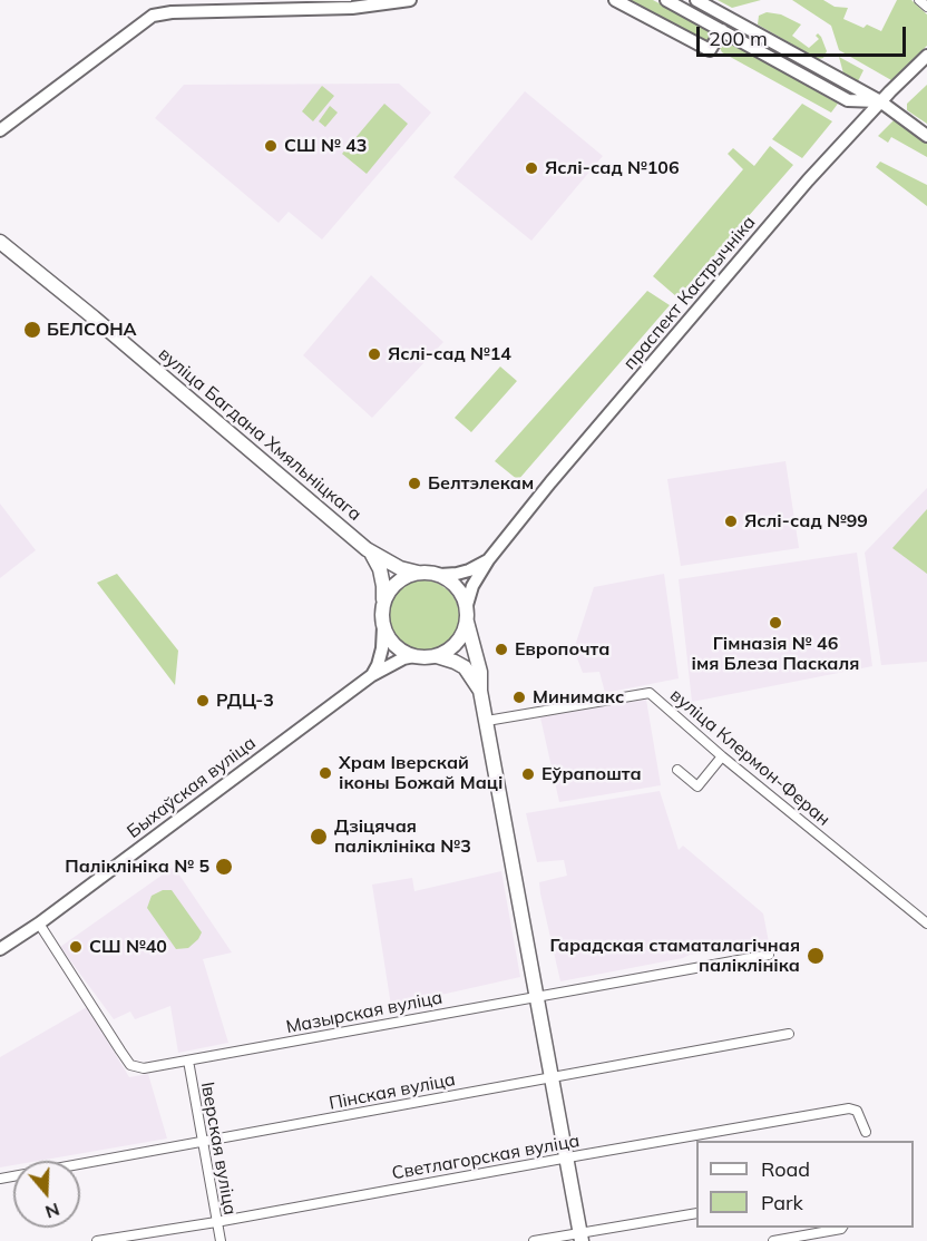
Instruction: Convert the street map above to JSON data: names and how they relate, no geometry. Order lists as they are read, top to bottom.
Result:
{
  "streets": {
    "main road": ["праспект Кастрычніка", "вуліца Багдана Хмяльніцкага", "Быхаўская вуліца"],
    "street": [
      "вуліца Клермон-Феран",
      "Мазырская вуліца",
      "Пінская вуліца",
      "Іверская вуліца",
      "Светлагорская вуліца"
    ]
  },
  "crossings": [
    ["праспект Кастрычніка", "вуліца Багдана Хмяльніцкага"],
    ["праспект Кастрычніка", "Быхаўская вуліца"],
    ["вуліца Багдана Хмяльніцкага", "Быхаўская вуліца"],
    ["Быхаўская вуліца", "Мазырская вуліца"],
    ["Мазырская вуліца", "Іверская вуліца"],
    ["Пінская вуліца", "Іверская вуліца"],
    ["Іверская вуліца", "Светлагорская вуліца"]
  ],
  "places": [
    "СШ № 43",
    "Яслі-сад №106",
    "БЕЛСОНА",
    "Яслі-сад №14",
    "Белтэлекам",
    "Яслі-сад №99",
    "Гімназія № 46 імя Блеза Паскаля",
    "Европочта",
    "Минимакс",
    "РДЦ-3",
    "Храм Іверскай іконы Божай Маці",
    "Еўрапошта",
    "Дзіцячая паліклініка №3",
    "Паліклініка № 5",
    "СШ №40",
    "Гарадская стаматалагічная паліклініка"
  ],
  "legend": ["Road", "Park"],
  "scale_bar": "200 m",
  "north": "bottom"
}
